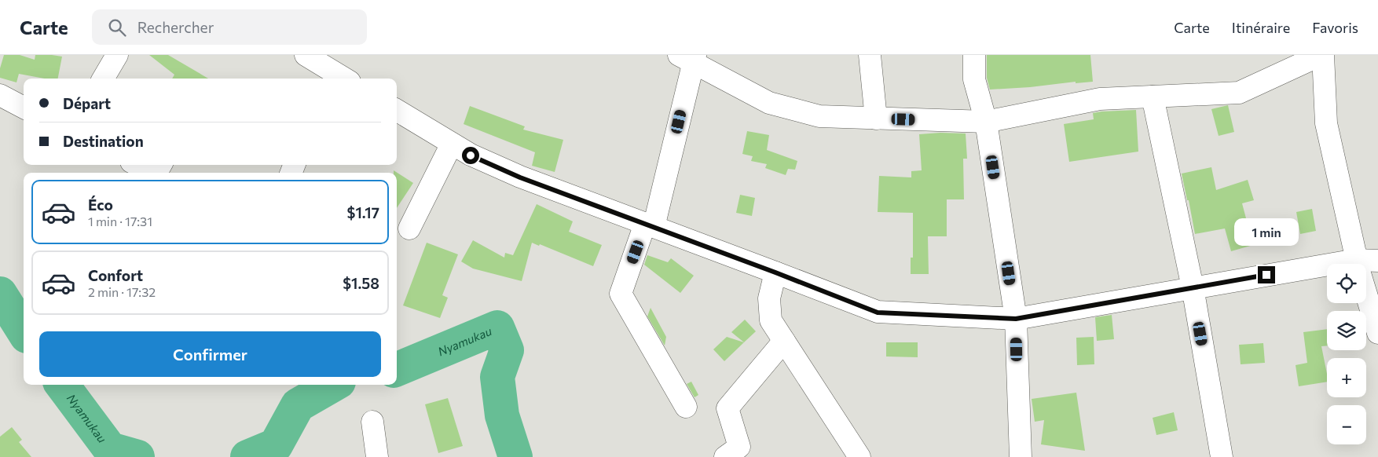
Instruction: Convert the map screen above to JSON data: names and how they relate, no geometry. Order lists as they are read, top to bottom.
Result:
{
  "water": ["Nyamukau"],
  "page": {
    "header": "Carte",
    "search": "Rechercher",
    "nav": ["Carte", "Itinéraire", "Favoris"],
    "banner": ["Départ", "Destination"],
    "list": [
      {
        "name": "Éco",
        "note": "1 min · 17:31",
        "value": "$1.17"
      },
      {
        "name": "Confort",
        "note": "2 min · 17:32",
        "value": "$1.58"
      }
    ],
    "bubble": "1 min",
    "map_buttons": ["+", "−"],
    "buttons": "Confirmer"
  }
}
